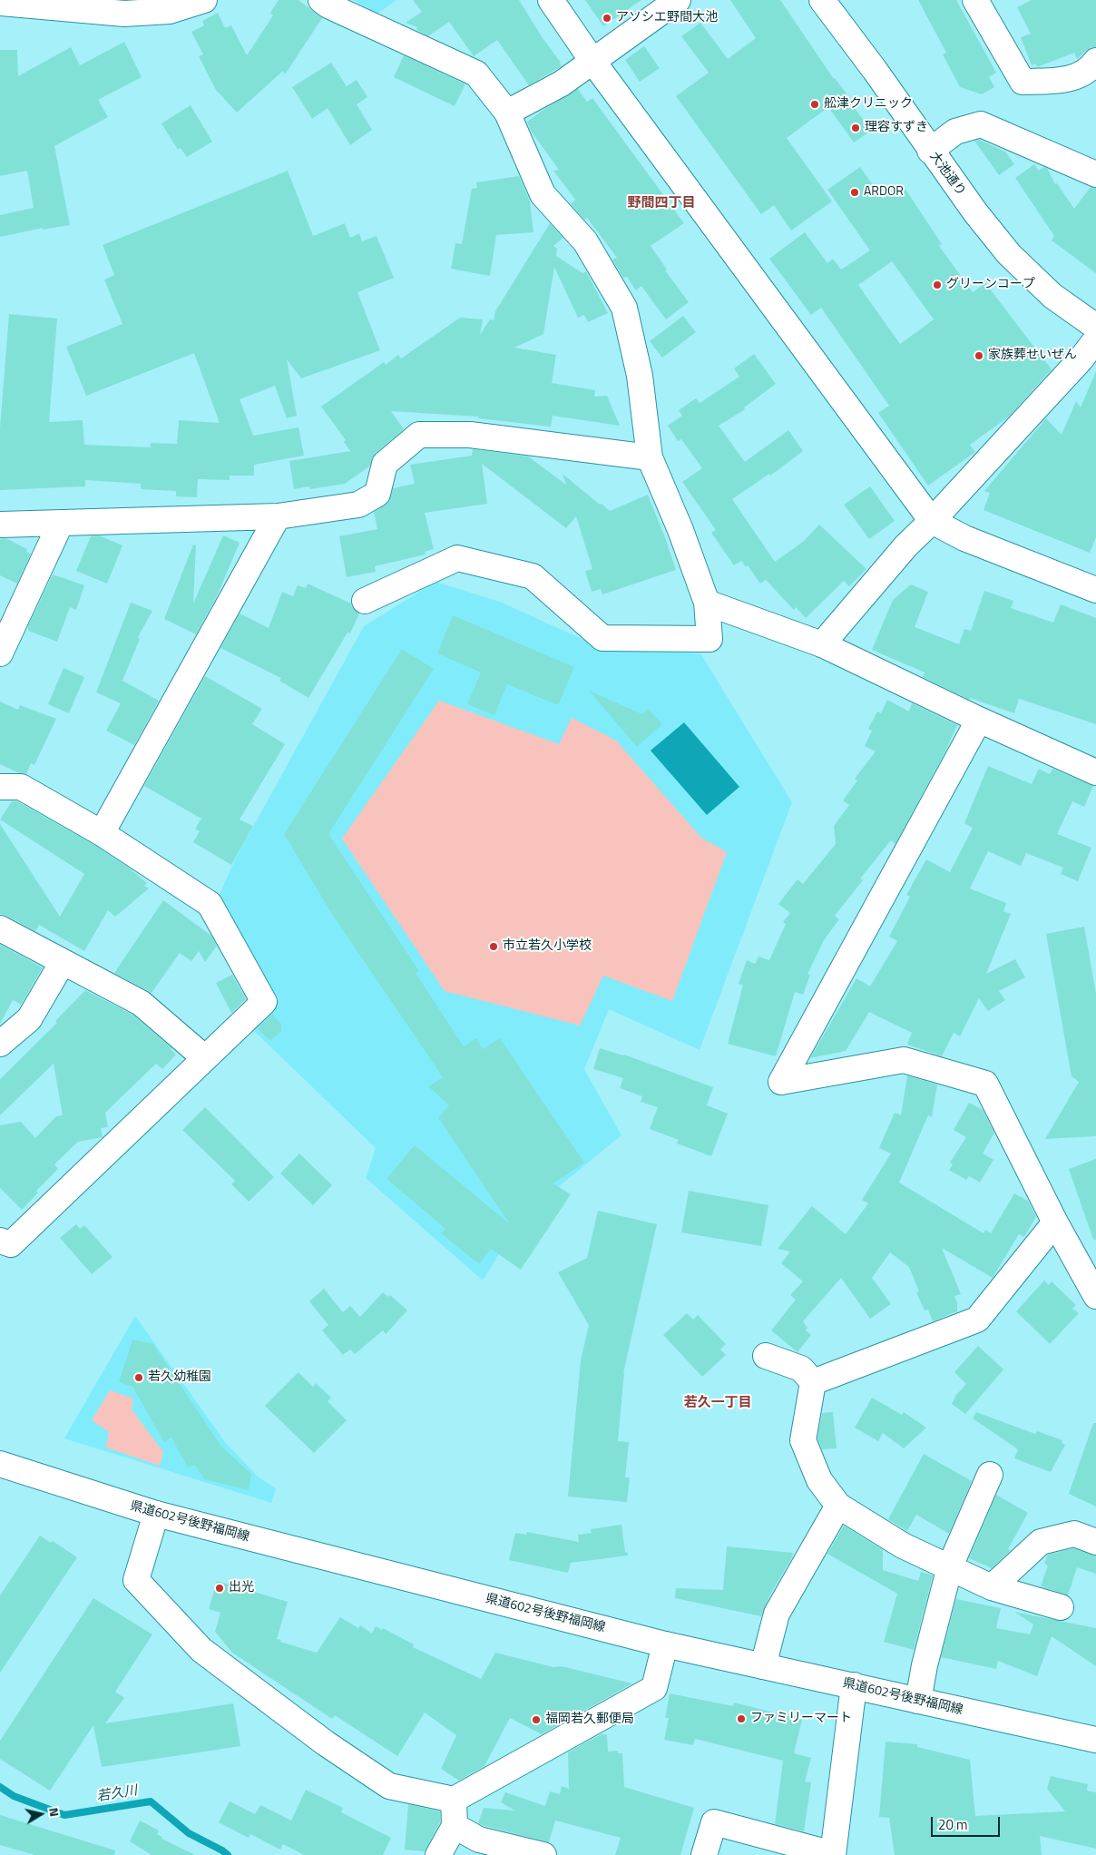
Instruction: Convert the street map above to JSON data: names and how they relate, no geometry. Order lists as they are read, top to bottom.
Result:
{
  "streets": {
    "street": ["大池通り", "県道602号後野福岡線"]
  },
  "districts": ["野間四丁目", "若久一丁目"],
  "water": ["若久川"],
  "places": [
    "アソシエ野間大池",
    "舩津クリニック",
    "理容すずき",
    "ARDOR",
    "グリーンコープ",
    "家族葬せいぜん",
    "市立若久小学校",
    "若久幼稚園",
    "出光",
    "ファミリーマート",
    "福岡若久郵便局"
  ],
  "scale_bar": "20 m",
  "north": "right"
}
